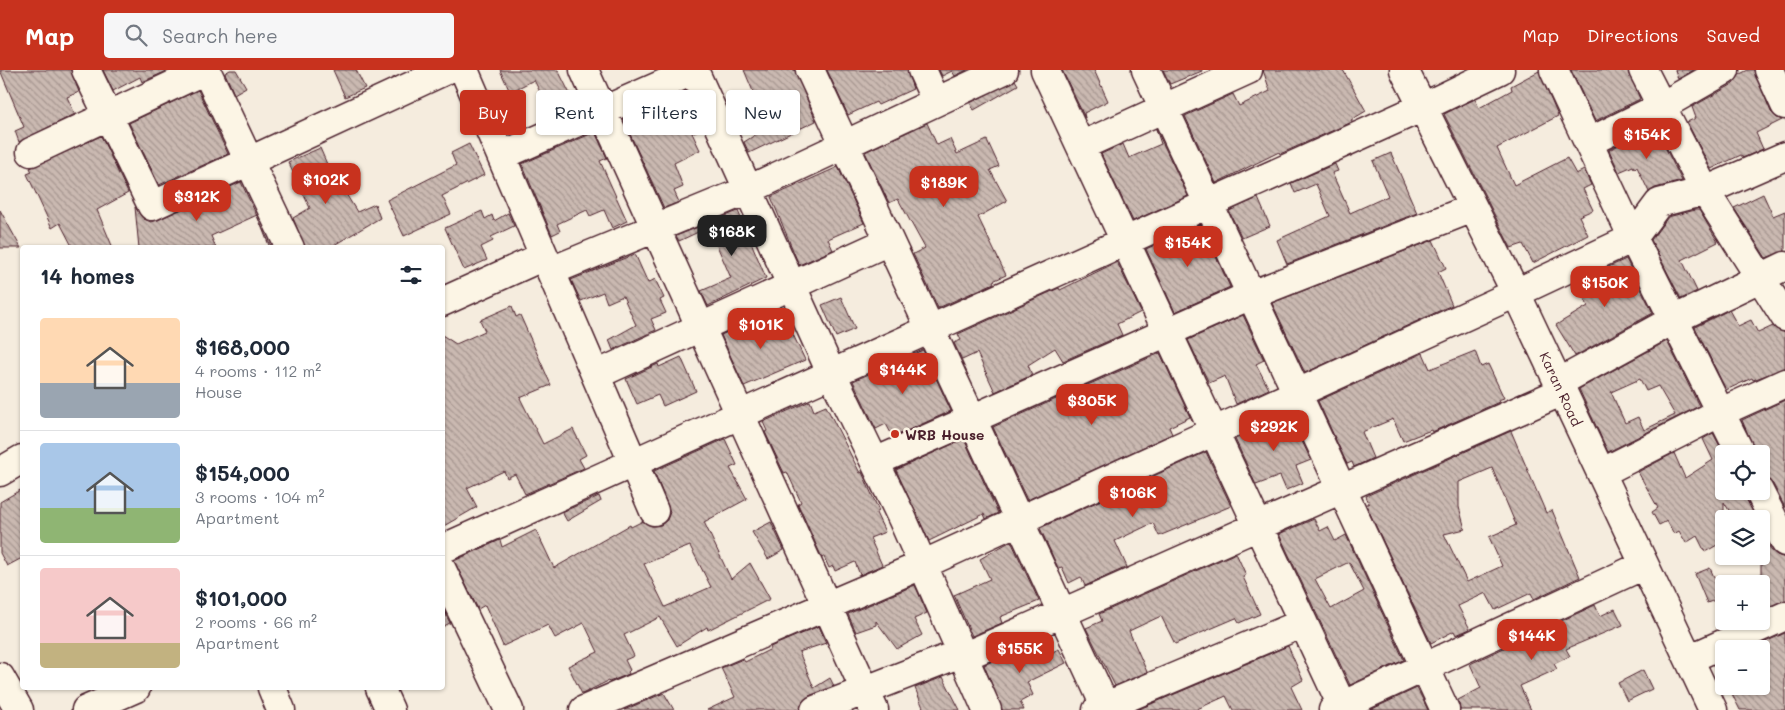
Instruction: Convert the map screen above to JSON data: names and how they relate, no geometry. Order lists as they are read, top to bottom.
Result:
{
  "streets": {
    "street": ["Karan Road"]
  },
  "places": ["WRB House"],
  "page": {
    "header": "Map",
    "search": "Search here",
    "nav": ["Map", "Directions", "Saved"],
    "chip": [
      "Buy",
      "Rent",
      "Filters",
      "New"
    ],
    "price": [
      "$154K",
      "$102K",
      "$189K",
      "$312K",
      "$168K",
      "$154K",
      "$150K",
      "$101K",
      "$144K",
      "$305K",
      "$292K",
      "$106K",
      "$144K",
      "$155K"
    ],
    "heading": "14 homes",
    "list": [
      {
        "name": "$168,000",
        "note": "4 rooms · 112 m² · House"
      },
      {
        "name": "$154,000",
        "note": "3 rooms · 104 m² · Apartment"
      },
      {
        "name": "$101,000",
        "note": "2 rooms · 66 m² · Apartment"
      }
    ],
    "map_buttons": ["+", "−"]
  }
}
